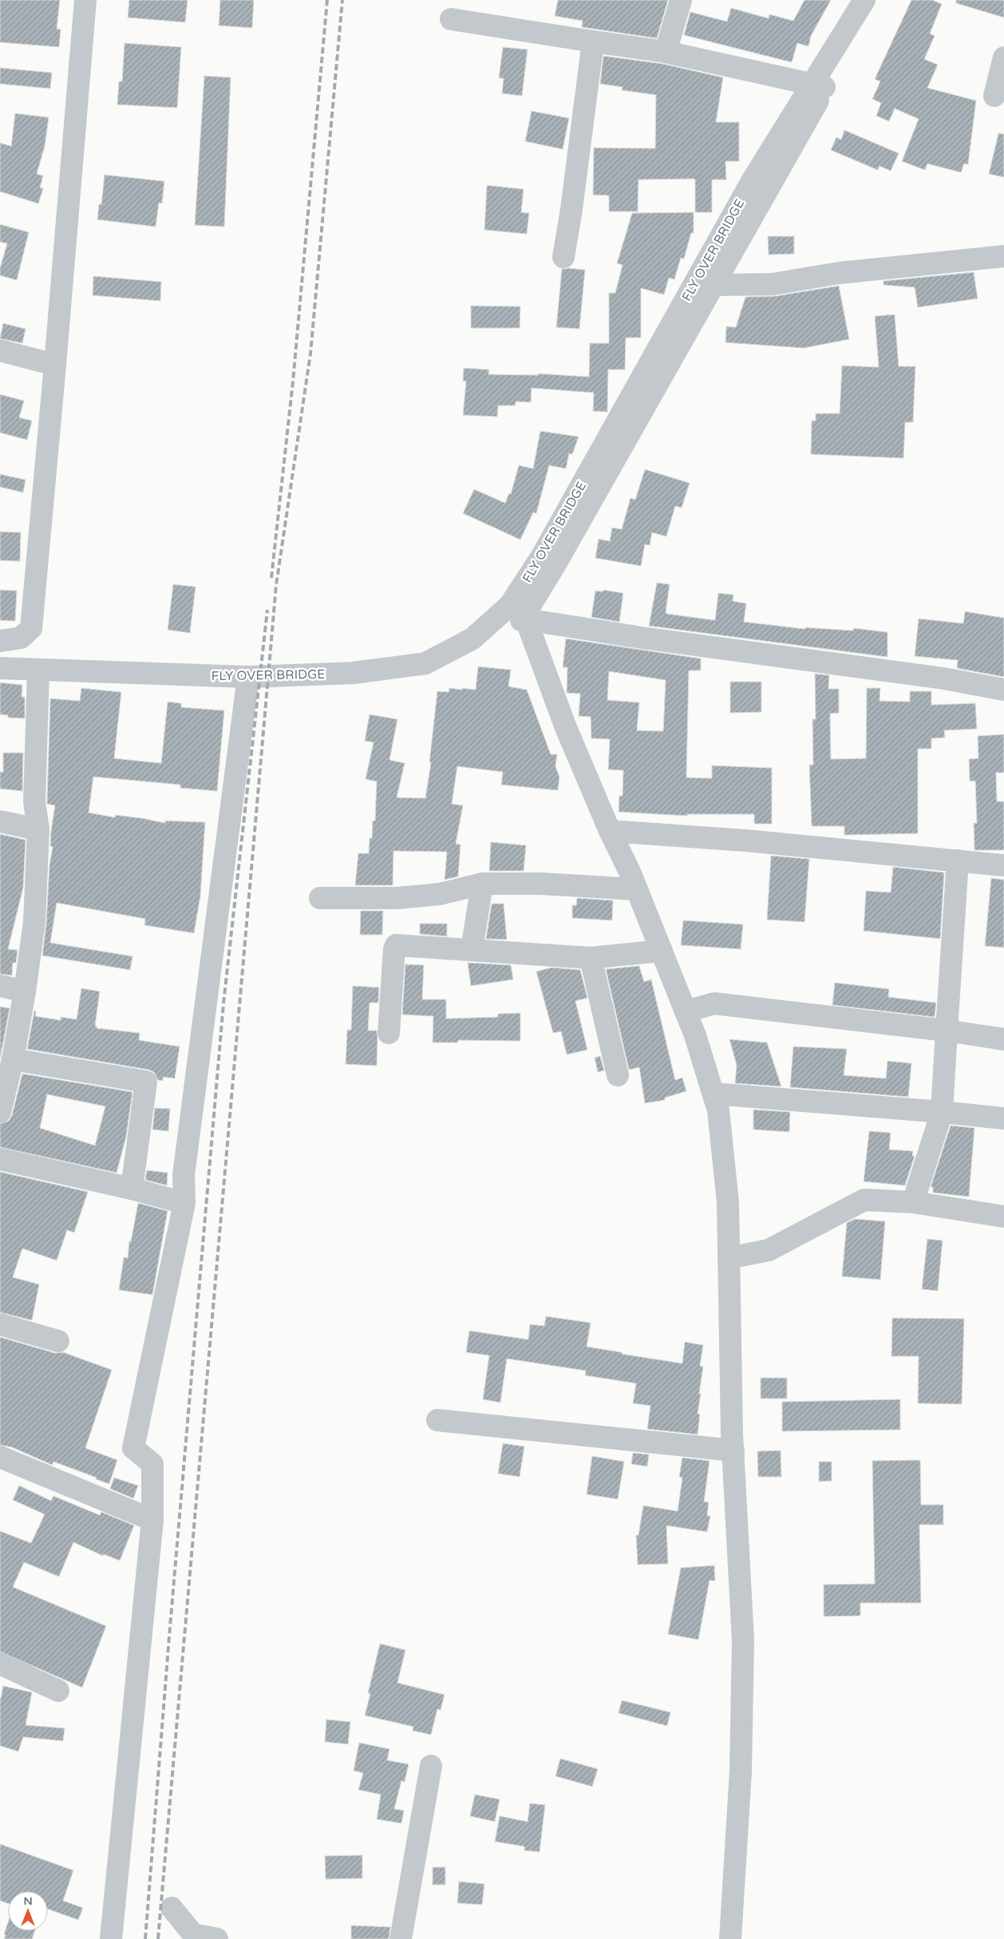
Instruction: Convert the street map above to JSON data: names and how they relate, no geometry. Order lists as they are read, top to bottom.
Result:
{
  "streets": {
    "street": ["FLY OVER BRIDGE"]
  },
  "north": "top"
}
